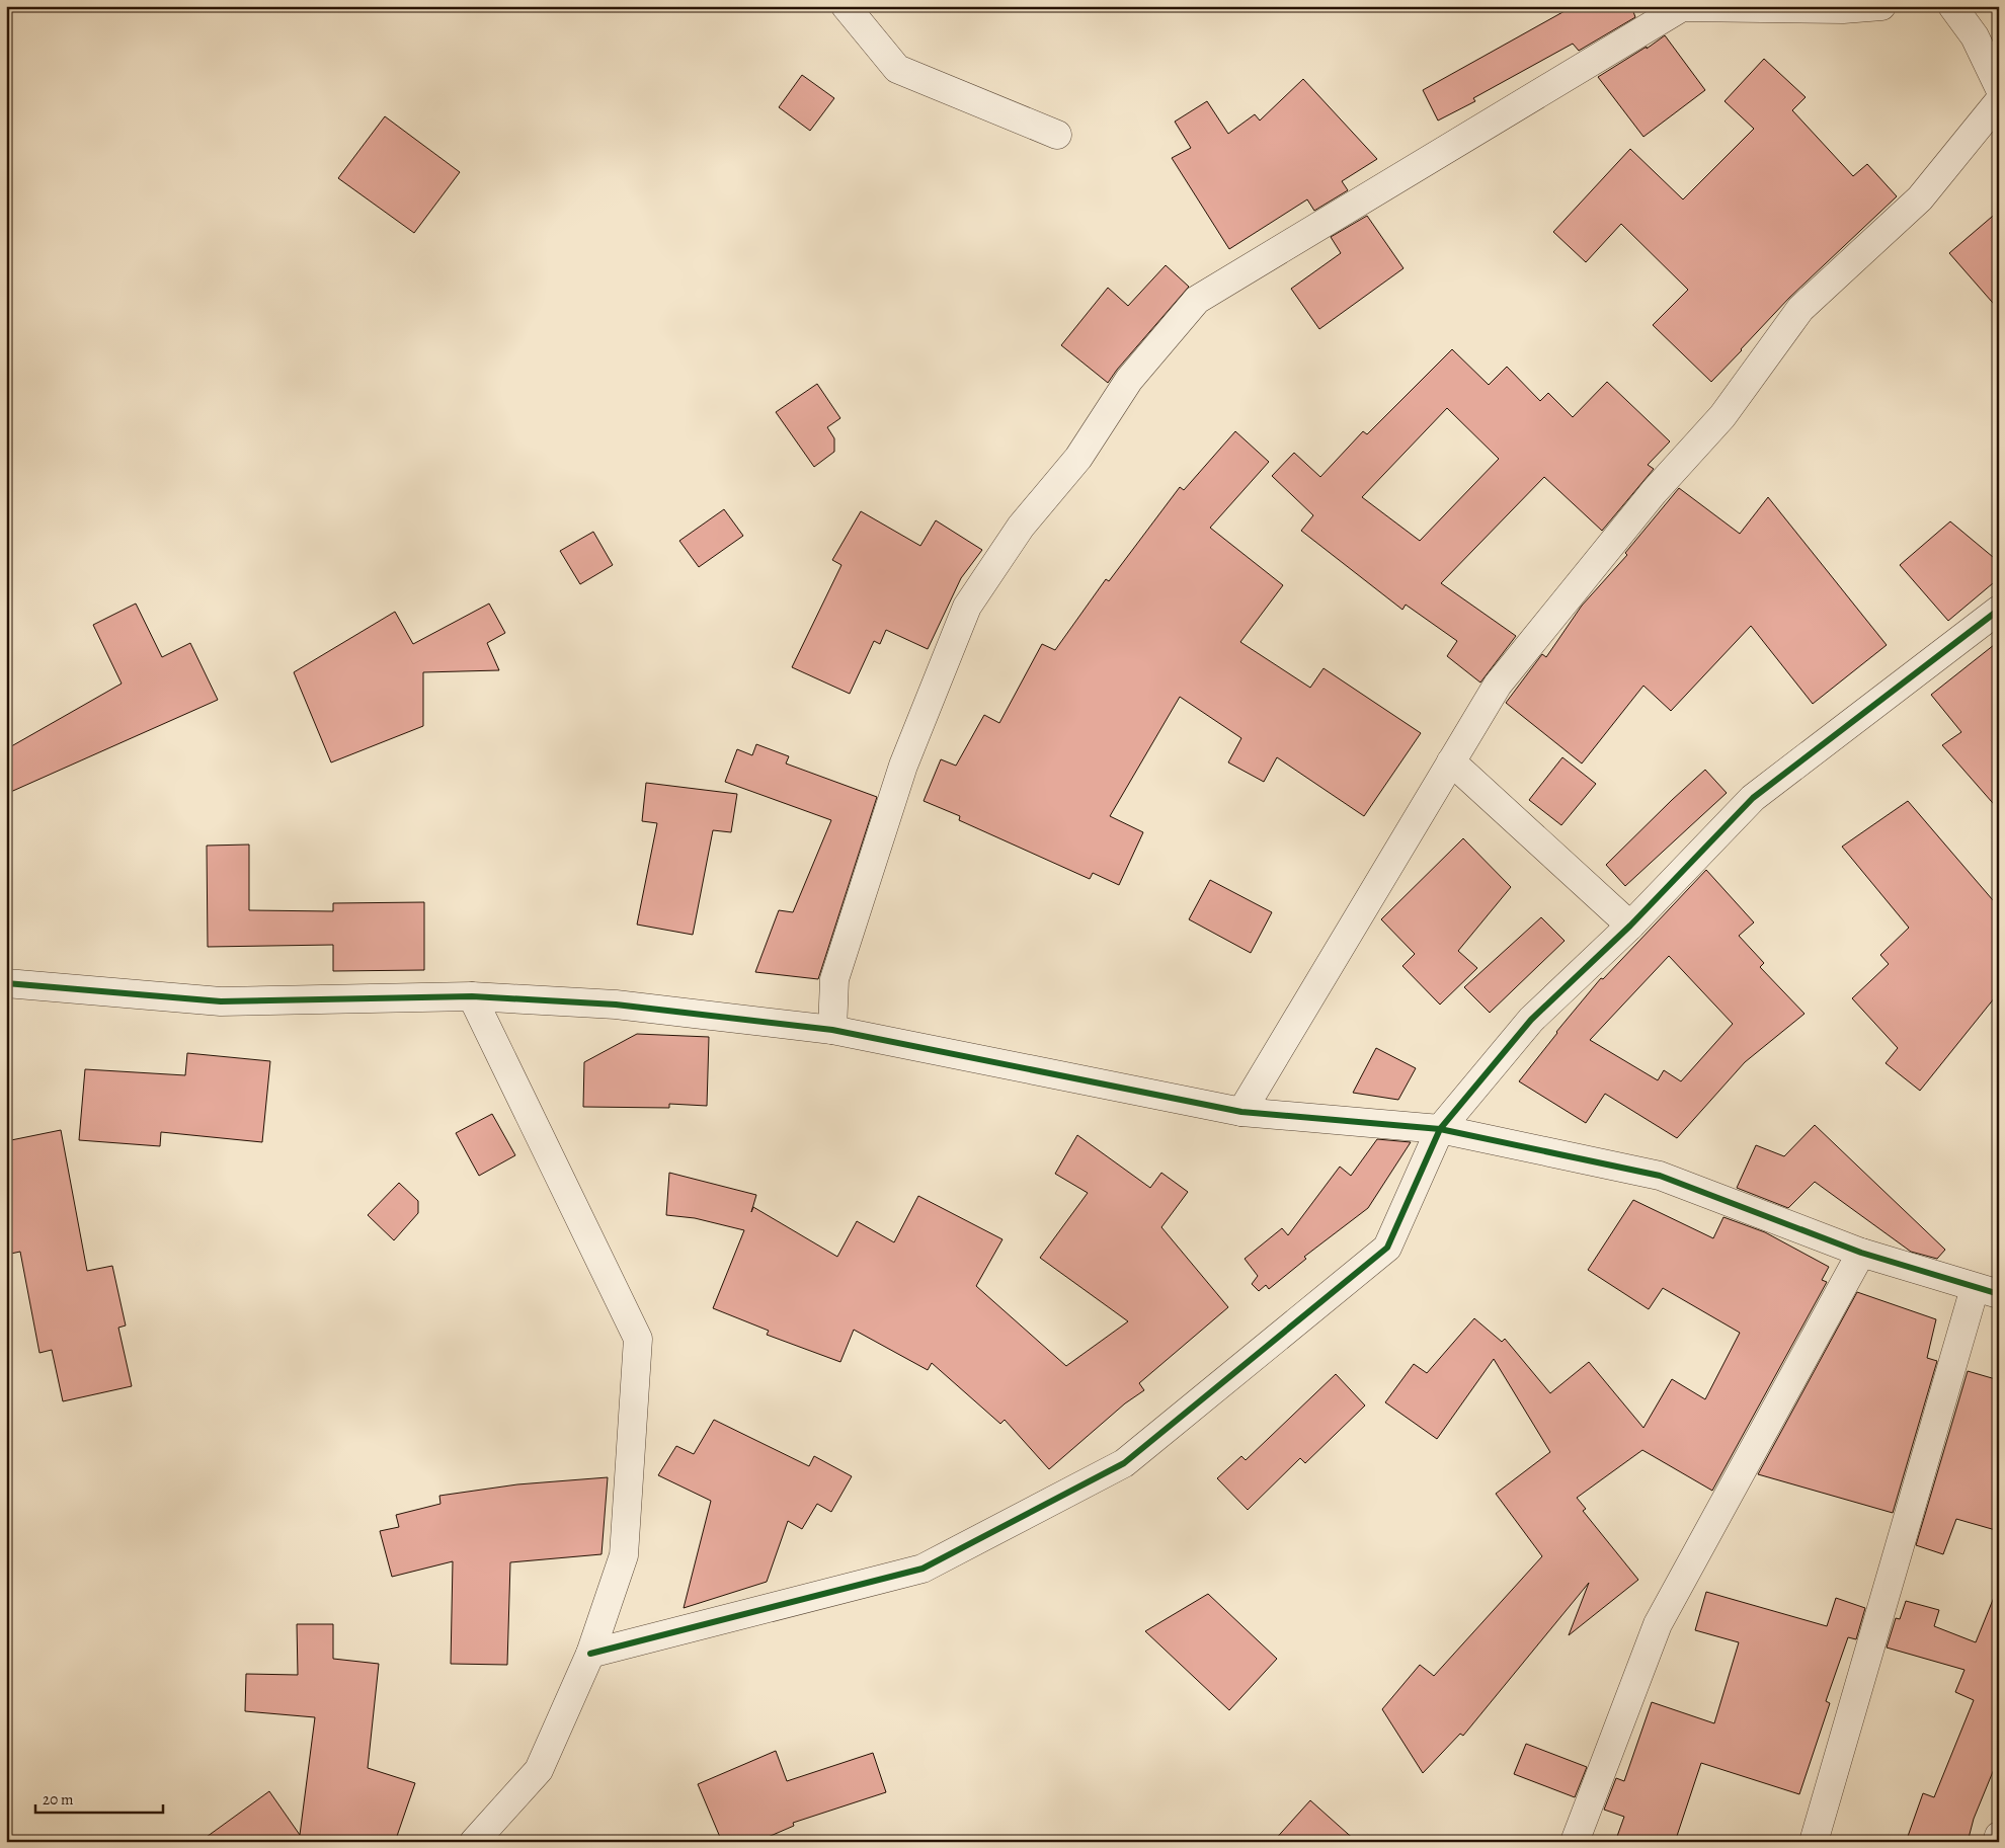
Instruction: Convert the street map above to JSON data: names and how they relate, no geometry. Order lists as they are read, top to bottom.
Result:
{
  "scale_bar": "20 m"
}
